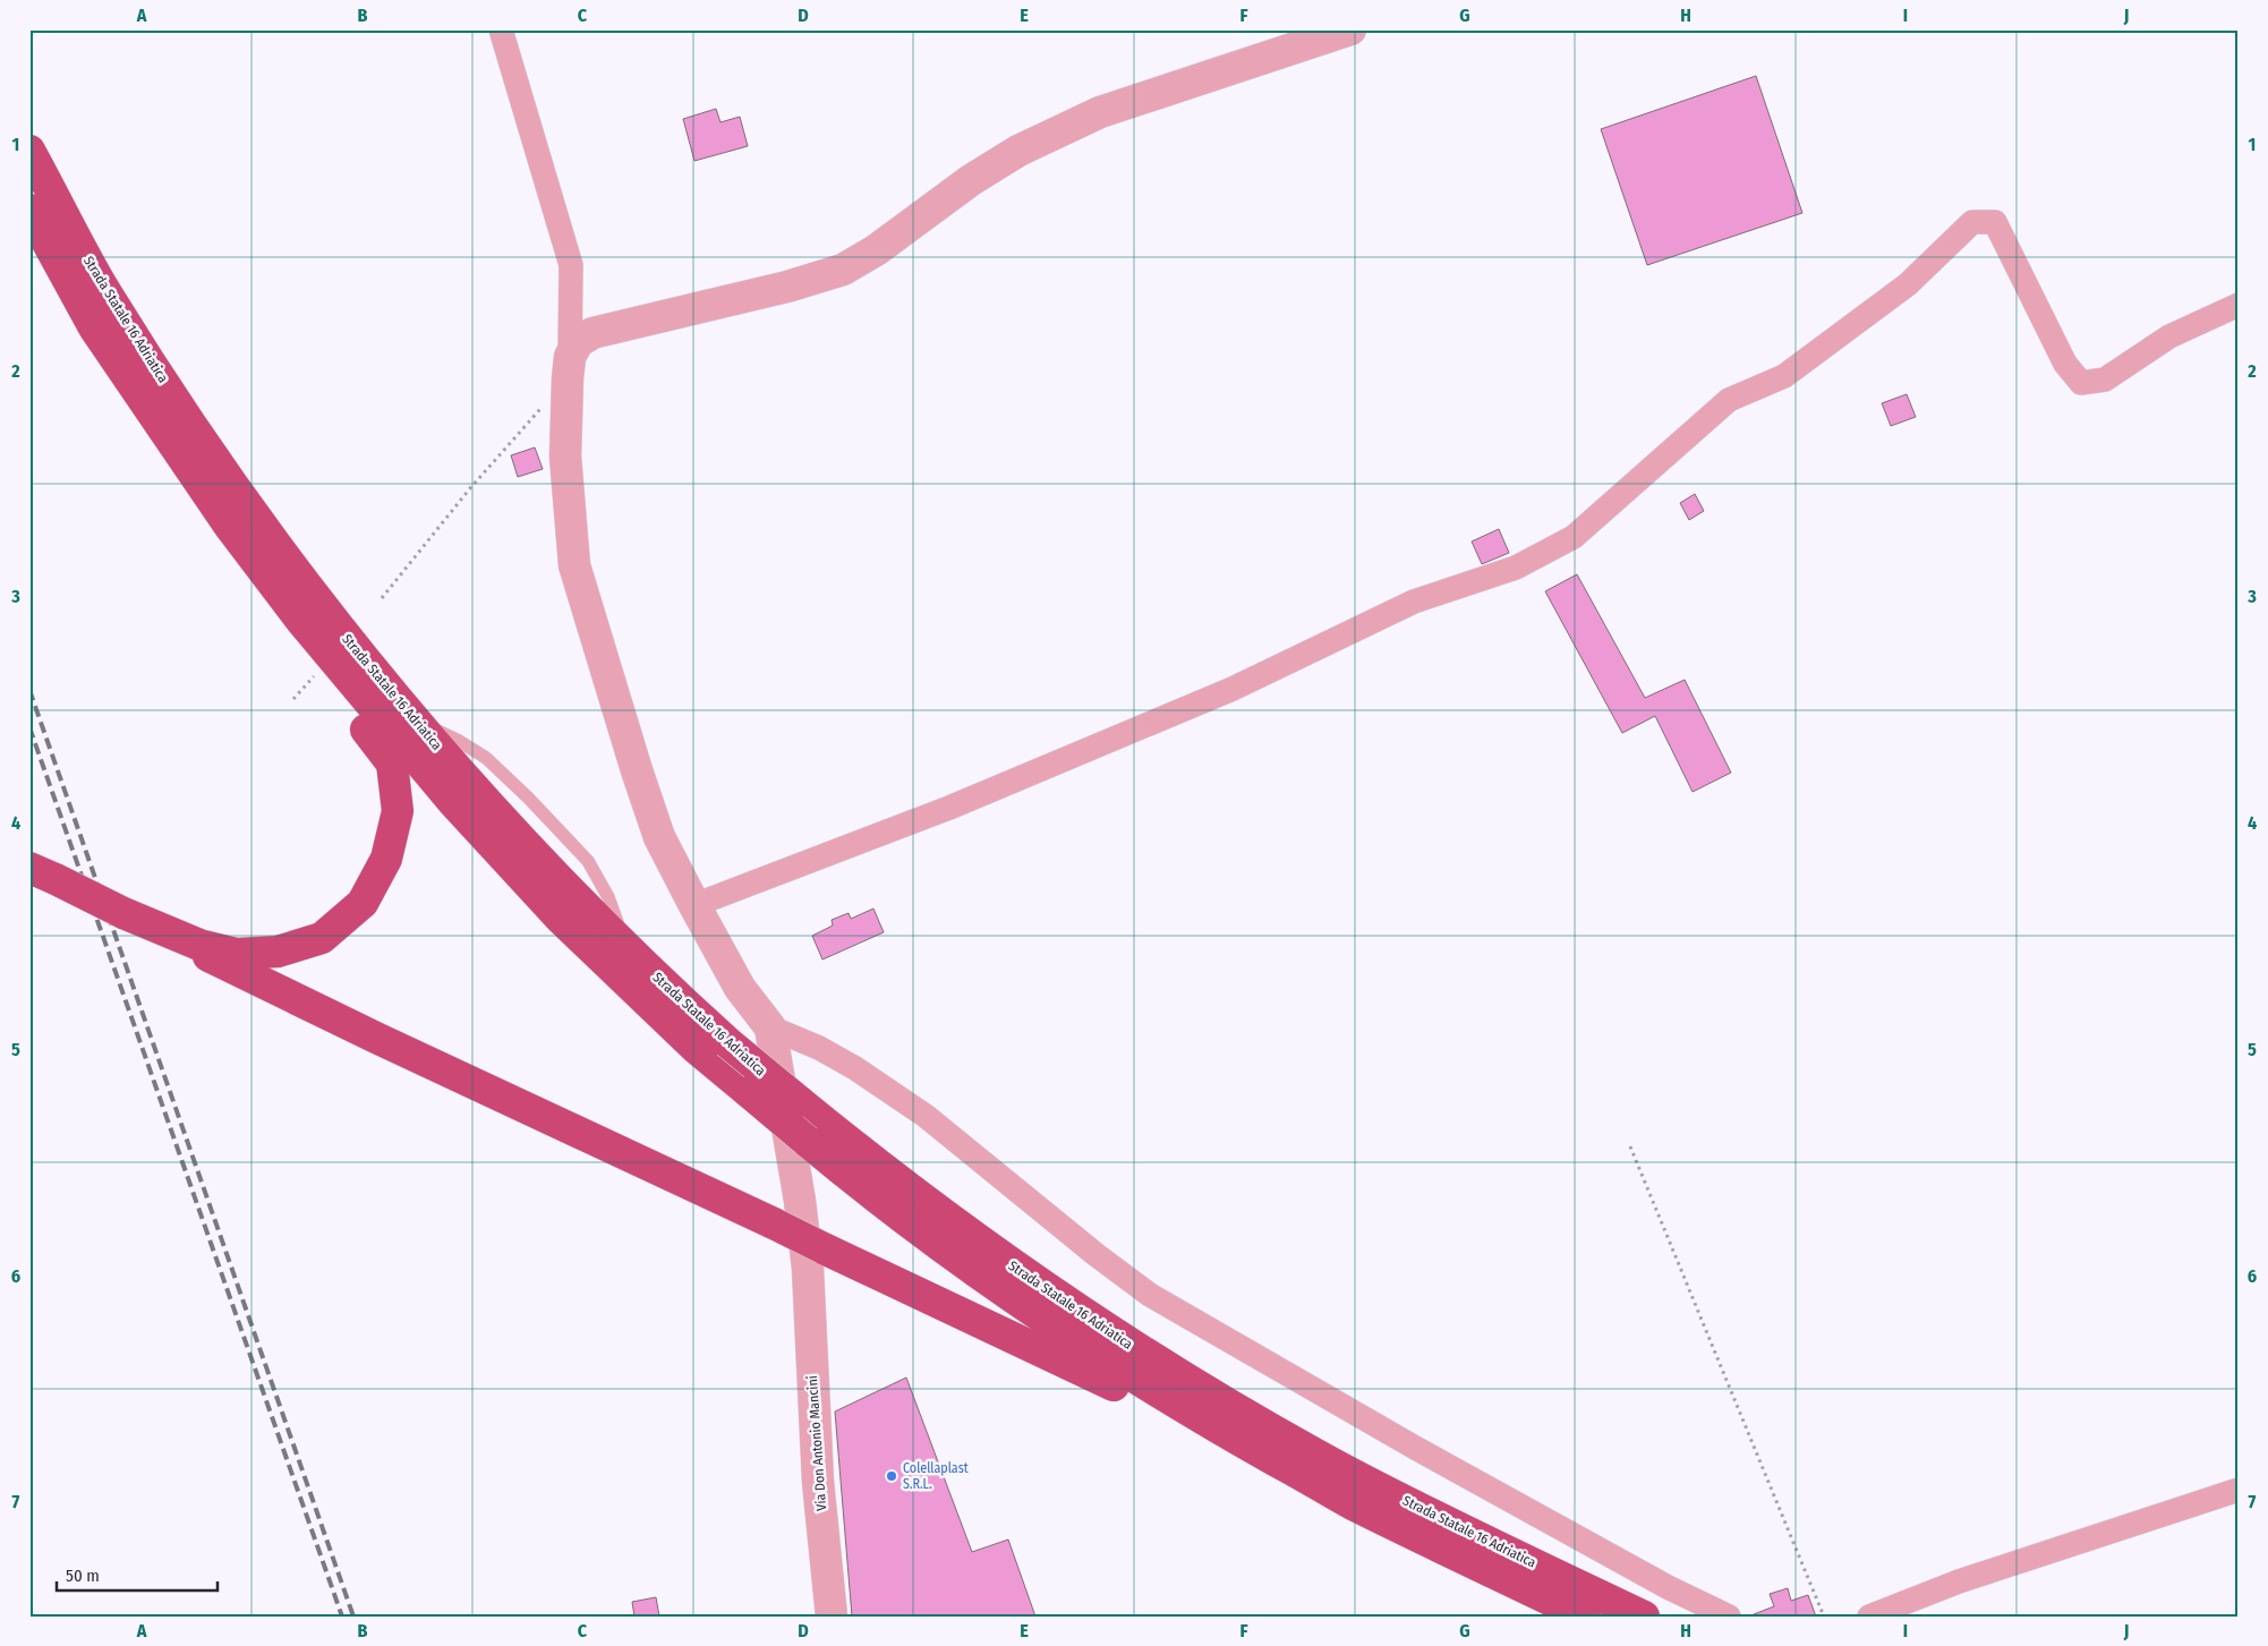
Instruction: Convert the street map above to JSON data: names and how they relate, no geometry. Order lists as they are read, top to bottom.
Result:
{
  "streets": {
    "highway": ["Strada Statale 16 Adriatica"],
    "street": ["Via Don Antonio Mancini"]
  },
  "places": ["Colellaplast S.R.L."],
  "scale_bar": "50 m",
  "grid": {
    "columns": [
      "A",
      "B",
      "C",
      "D",
      "E",
      "F",
      "G",
      "H",
      "I",
      "J"
    ],
    "rows": [
      "1",
      "2",
      "3",
      "4",
      "5",
      "6",
      "7"
    ]
  }
}
